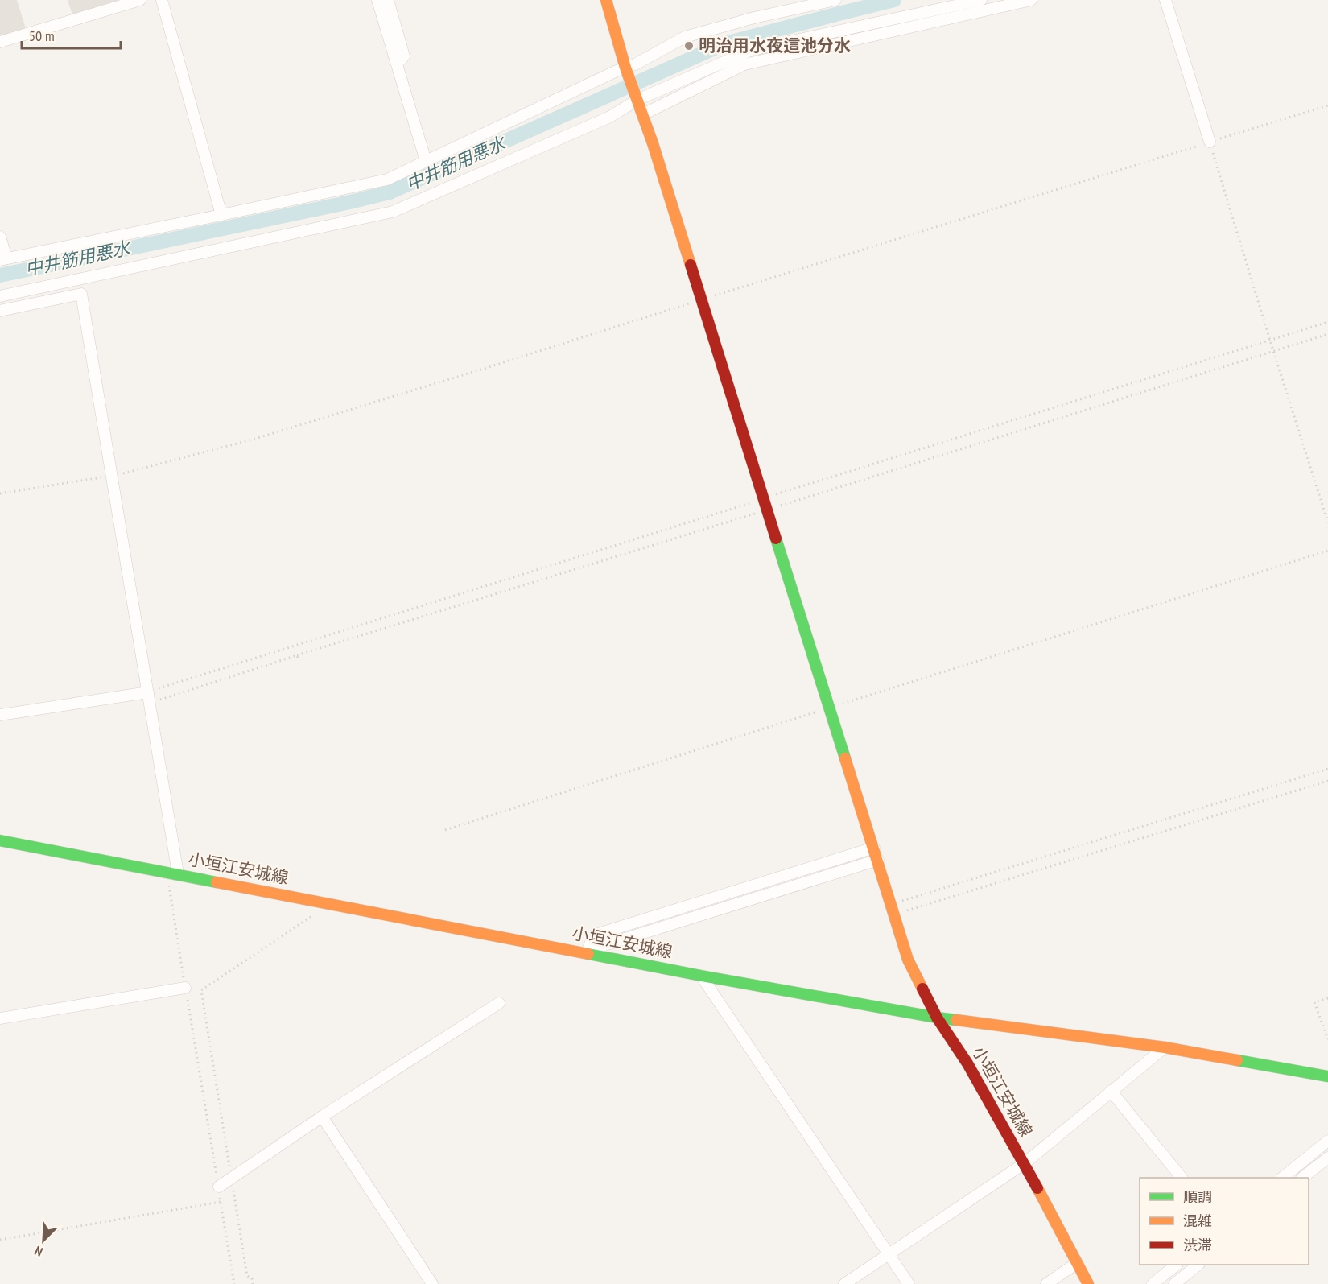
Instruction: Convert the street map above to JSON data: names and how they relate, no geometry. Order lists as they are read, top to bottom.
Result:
{
  "streets": {
    "street": ["小垣江安城線"]
  },
  "water": ["中井筋用悪水"],
  "places": ["明治用水夜這池分水"],
  "legend": ["順調", "混雑", "渋滞"],
  "scale_bar": "50 m",
  "north": "bottom left"
}
